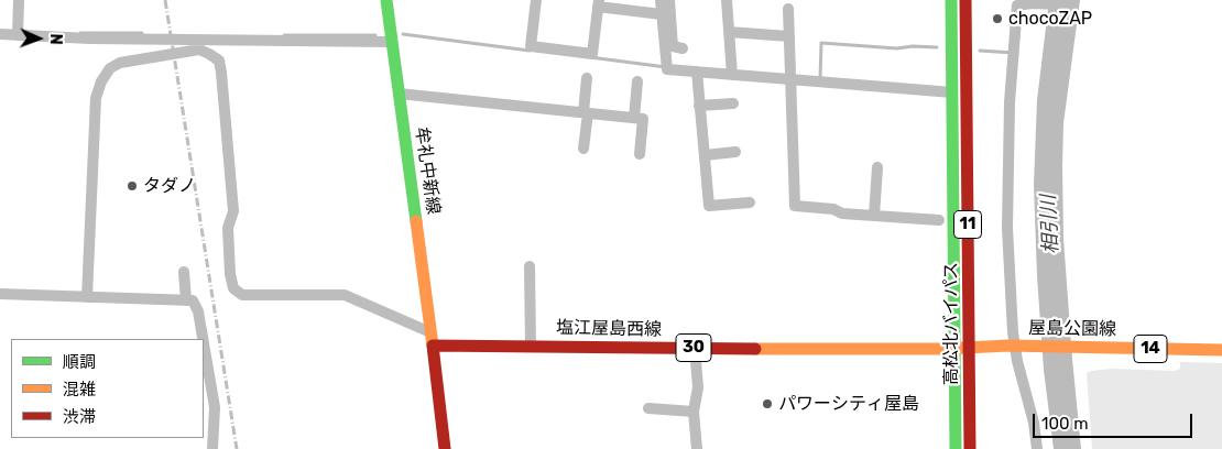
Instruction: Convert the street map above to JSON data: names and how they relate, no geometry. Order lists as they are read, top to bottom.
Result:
{
  "streets": {
    "main road": [
      "牟礼中新線",
      "11",
      "高松北バイパス",
      "塩江屋島西線",
      "屋島公園線",
      "30",
      "14"
    ]
  },
  "crossings": [
    ["牟礼中新線", "塩江屋島西線"],
    ["高松北バイパス", "塩江屋島西線"],
    ["高松北バイパス", "屋島公園線"],
    ["塩江屋島西線", "屋島公園線"]
  ],
  "water": ["相引川"],
  "places": ["chocoZAP", "タダノ", "パワーシティ屋島"],
  "legend": ["順調", "混雑", "渋滞"],
  "scale_bar": "100 m",
  "north": "right"
}
